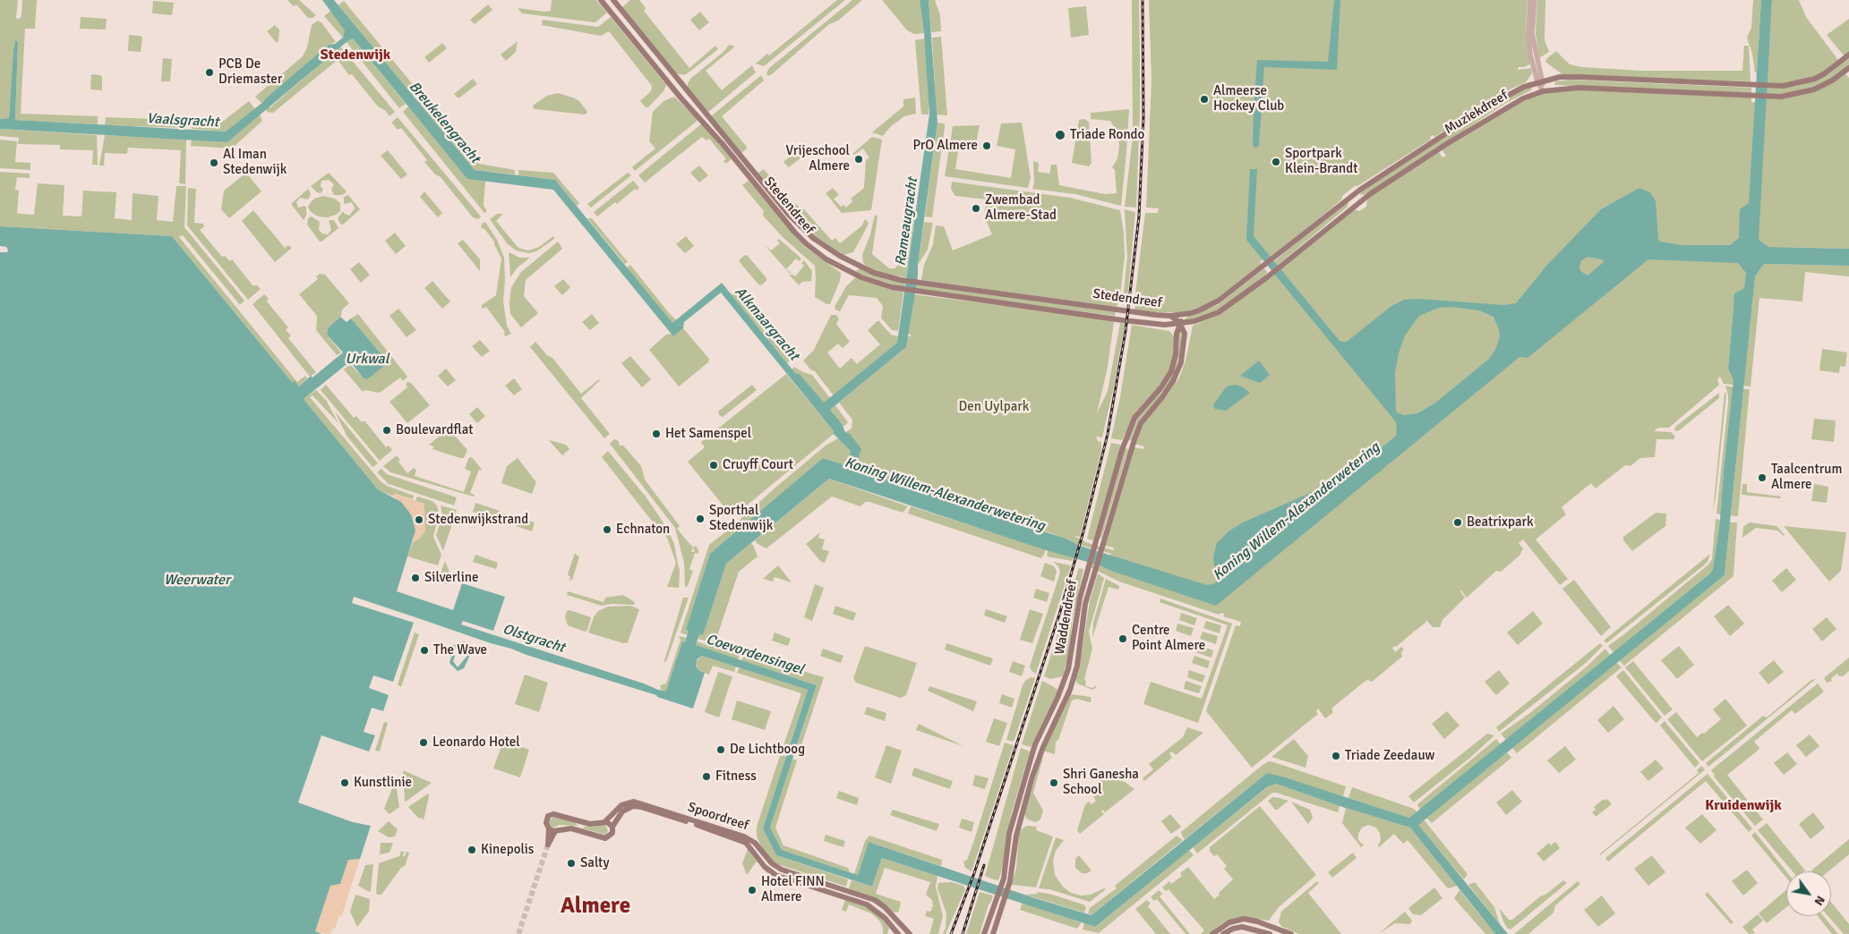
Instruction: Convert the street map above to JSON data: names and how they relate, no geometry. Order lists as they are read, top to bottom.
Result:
{
  "streets": {
    "main road": [
      "Muziekdreef",
      "Stedendreef",
      "Waddendreef",
      "Spoordreef"
    ]
  },
  "crossings": [
    ["Muziekdreef", "Stedendreef"],
    ["Muziekdreef", "Waddendreef"],
    ["Stedendreef", "Waddendreef"]
  ],
  "districts": ["Stedenwijk", "Kruidenwijk", "Almere"],
  "water": [
    "Vaalsgracht",
    "Breukelengracht",
    "Rameaugracht",
    "Alkmaargracht",
    "Urkwal",
    "Koning Willem-Alexanderwetering",
    "Weerwater",
    "Olstgracht",
    "Coevordensingel"
  ],
  "parks": ["Den Uylpark"],
  "places": [
    "PCB De Driemaster",
    "Almeerse Hockey Club",
    "Triade Rondo",
    "PrO Almere",
    "Vrijeschool Almere",
    "Sportpark Klein-Brandt",
    "Al Iman Stedenwijk",
    "Zwembad Almere-Stad",
    "Boulevardflat",
    "Het Samenspel",
    "Cruyff Court",
    "Taalcentrum Almere",
    "Sporthal Stedenwijk",
    "Stedenwijkstrand",
    "Beatrixpark",
    "Echnaton",
    "Silverline",
    "Centre Point Almere",
    "The Wave",
    "Leonardo Hotel",
    "De Lichtboog",
    "Triade Zeedauw",
    "Fitness",
    "Kunstlinie",
    "Shri Ganesha School",
    "Kinepolis",
    "Salty",
    "Hotel FINN Almere"
  ],
  "north": "bottom right"
}
